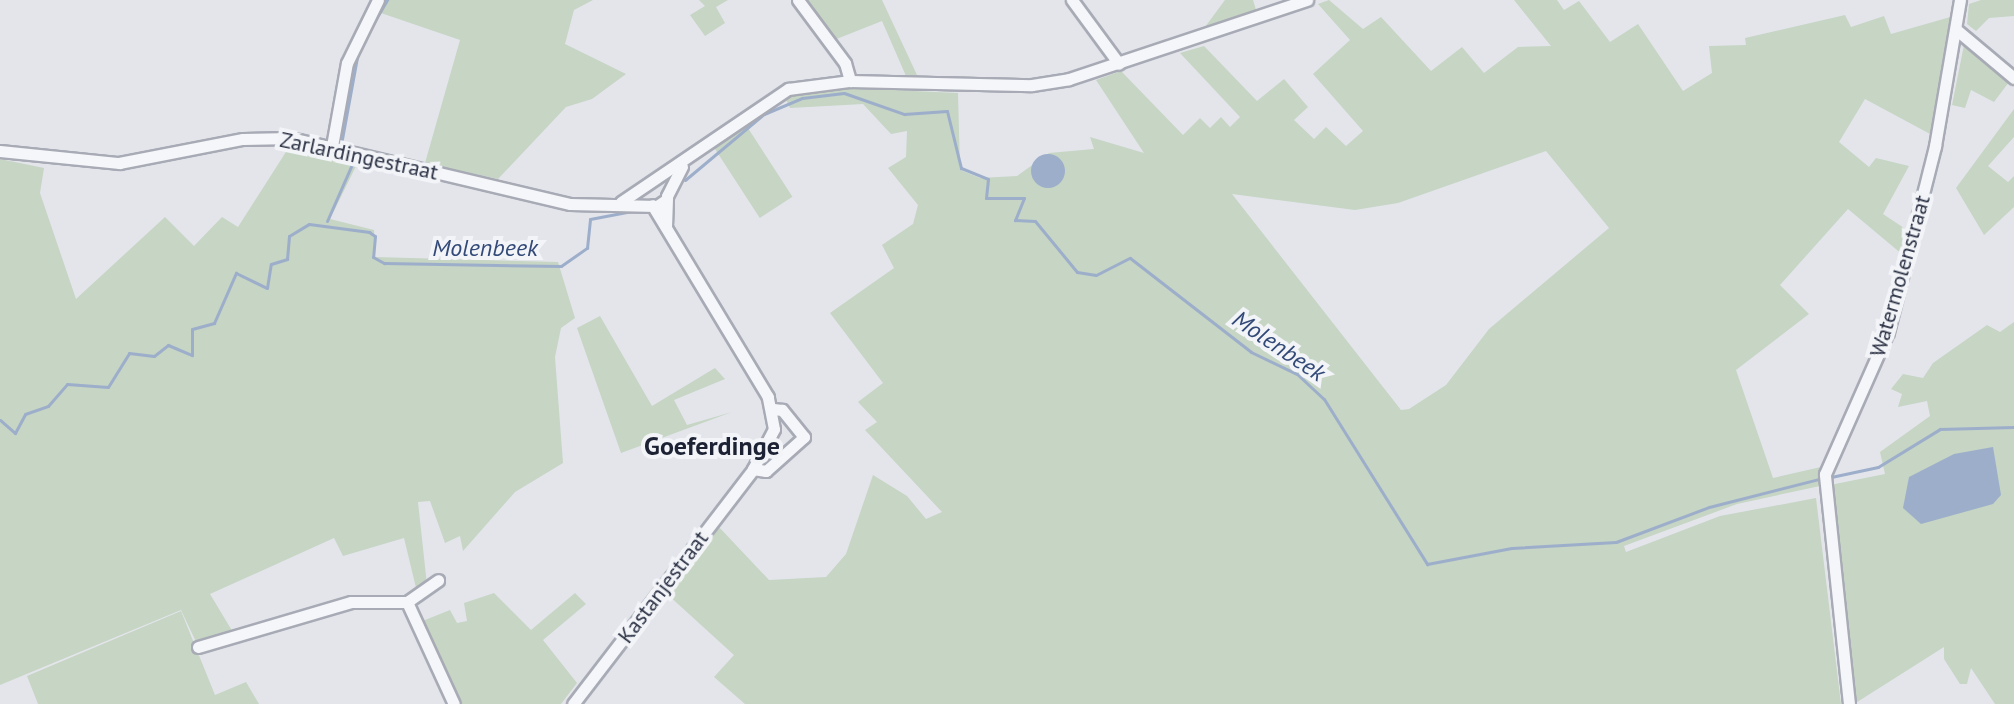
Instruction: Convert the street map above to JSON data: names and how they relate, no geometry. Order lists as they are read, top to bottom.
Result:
{
  "streets": {
    "street": ["Zarlardingestraat", "Watermolenstraat", "Kastanjestraat"]
  },
  "crossings": [
    ["Zarlardingestraat", "Kastanjestraat"]
  ],
  "districts": ["Goeferdinge"],
  "water": ["Molenbeek"]
}
